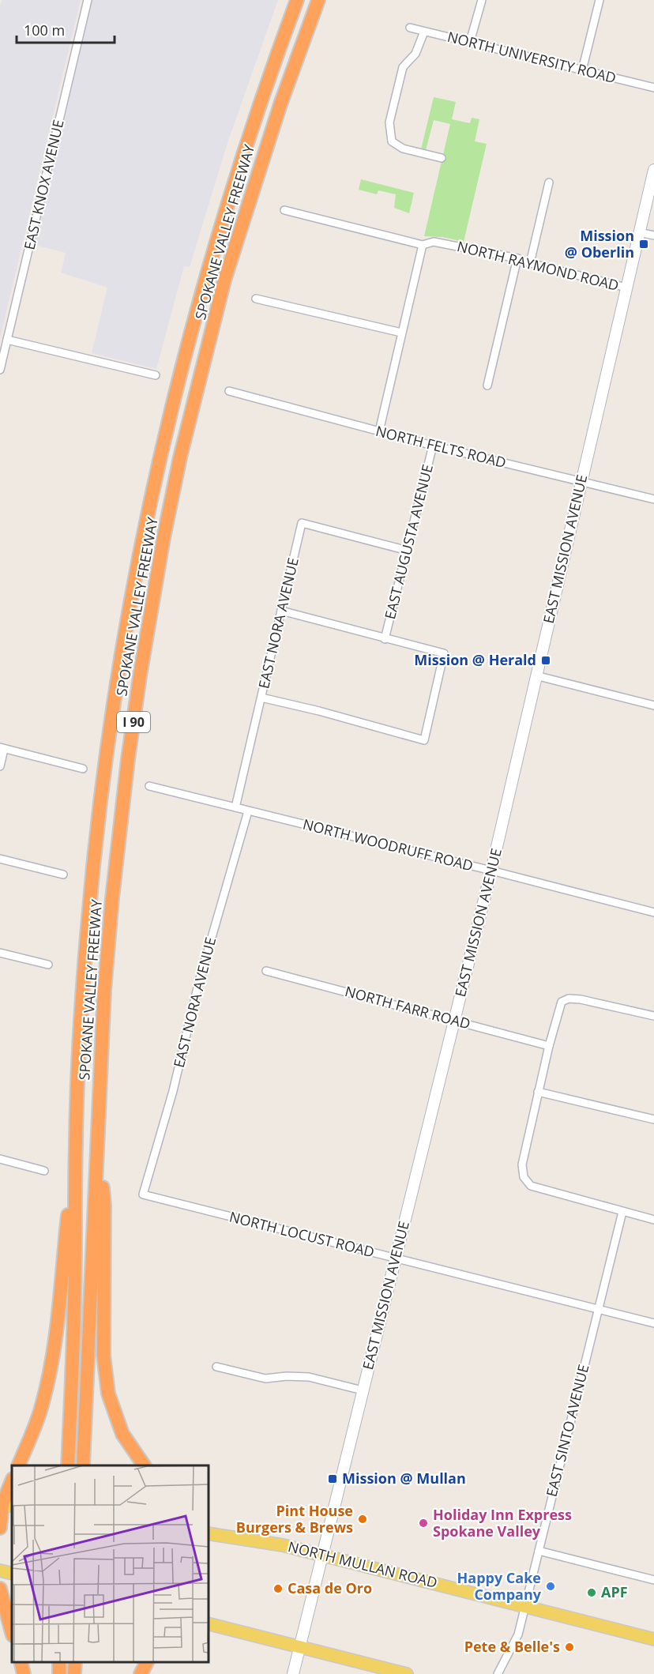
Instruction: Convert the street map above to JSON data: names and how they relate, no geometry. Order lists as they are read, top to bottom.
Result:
{
  "streets": {
    "highway": ["SPOKANE VALLEY FREEWAY", "I 90"],
    "main road": ["NORTH MULLAN ROAD"],
    "street": [
      "NORTH UNIVERSITY ROAD",
      "EAST KNOX AVENUE",
      "NORTH RAYMOND ROAD",
      "NORTH FELTS ROAD",
      "EAST AUGUSTA AVENUE",
      "EAST MISSION AVENUE",
      "EAST NORA AVENUE",
      "NORTH WOODRUFF ROAD",
      "NORTH FARR ROAD",
      "NORTH LOCUST ROAD",
      "EAST SINTO AVENUE"
    ]
  },
  "crossings": [
    ["NORTH RAYMOND ROAD", "EAST MISSION AVENUE"],
    ["NORTH FELTS ROAD", "EAST AUGUSTA AVENUE"],
    ["NORTH FELTS ROAD", "EAST MISSION AVENUE"],
    ["EAST AUGUSTA AVENUE", "EAST NORA AVENUE"],
    ["EAST MISSION AVENUE", "NORTH WOODRUFF ROAD"],
    ["EAST MISSION AVENUE", "NORTH FARR ROAD"],
    ["EAST MISSION AVENUE", "NORTH LOCUST ROAD"],
    ["EAST MISSION AVENUE", "NORTH MULLAN ROAD"],
    ["EAST NORA AVENUE", "NORTH WOODRUFF ROAD"],
    ["EAST NORA AVENUE", "NORTH LOCUST ROAD"],
    ["NORTH LOCUST ROAD", "EAST SINTO AVENUE"],
    ["EAST SINTO AVENUE", "NORTH MULLAN ROAD"]
  ],
  "places": {
    "transit": ["Mission @ Oberlin", "Mission @ Herald", "Mission @ Mullan"],
    "other": [
      "Pint House Burgers & Brews",
      "Holiday Inn Express Spokane Valley",
      "Happy Cake Company",
      "Casa de Oro",
      "APF",
      "Pete & Belle's"
    ]
  },
  "scale_bar": "100 m"
}
